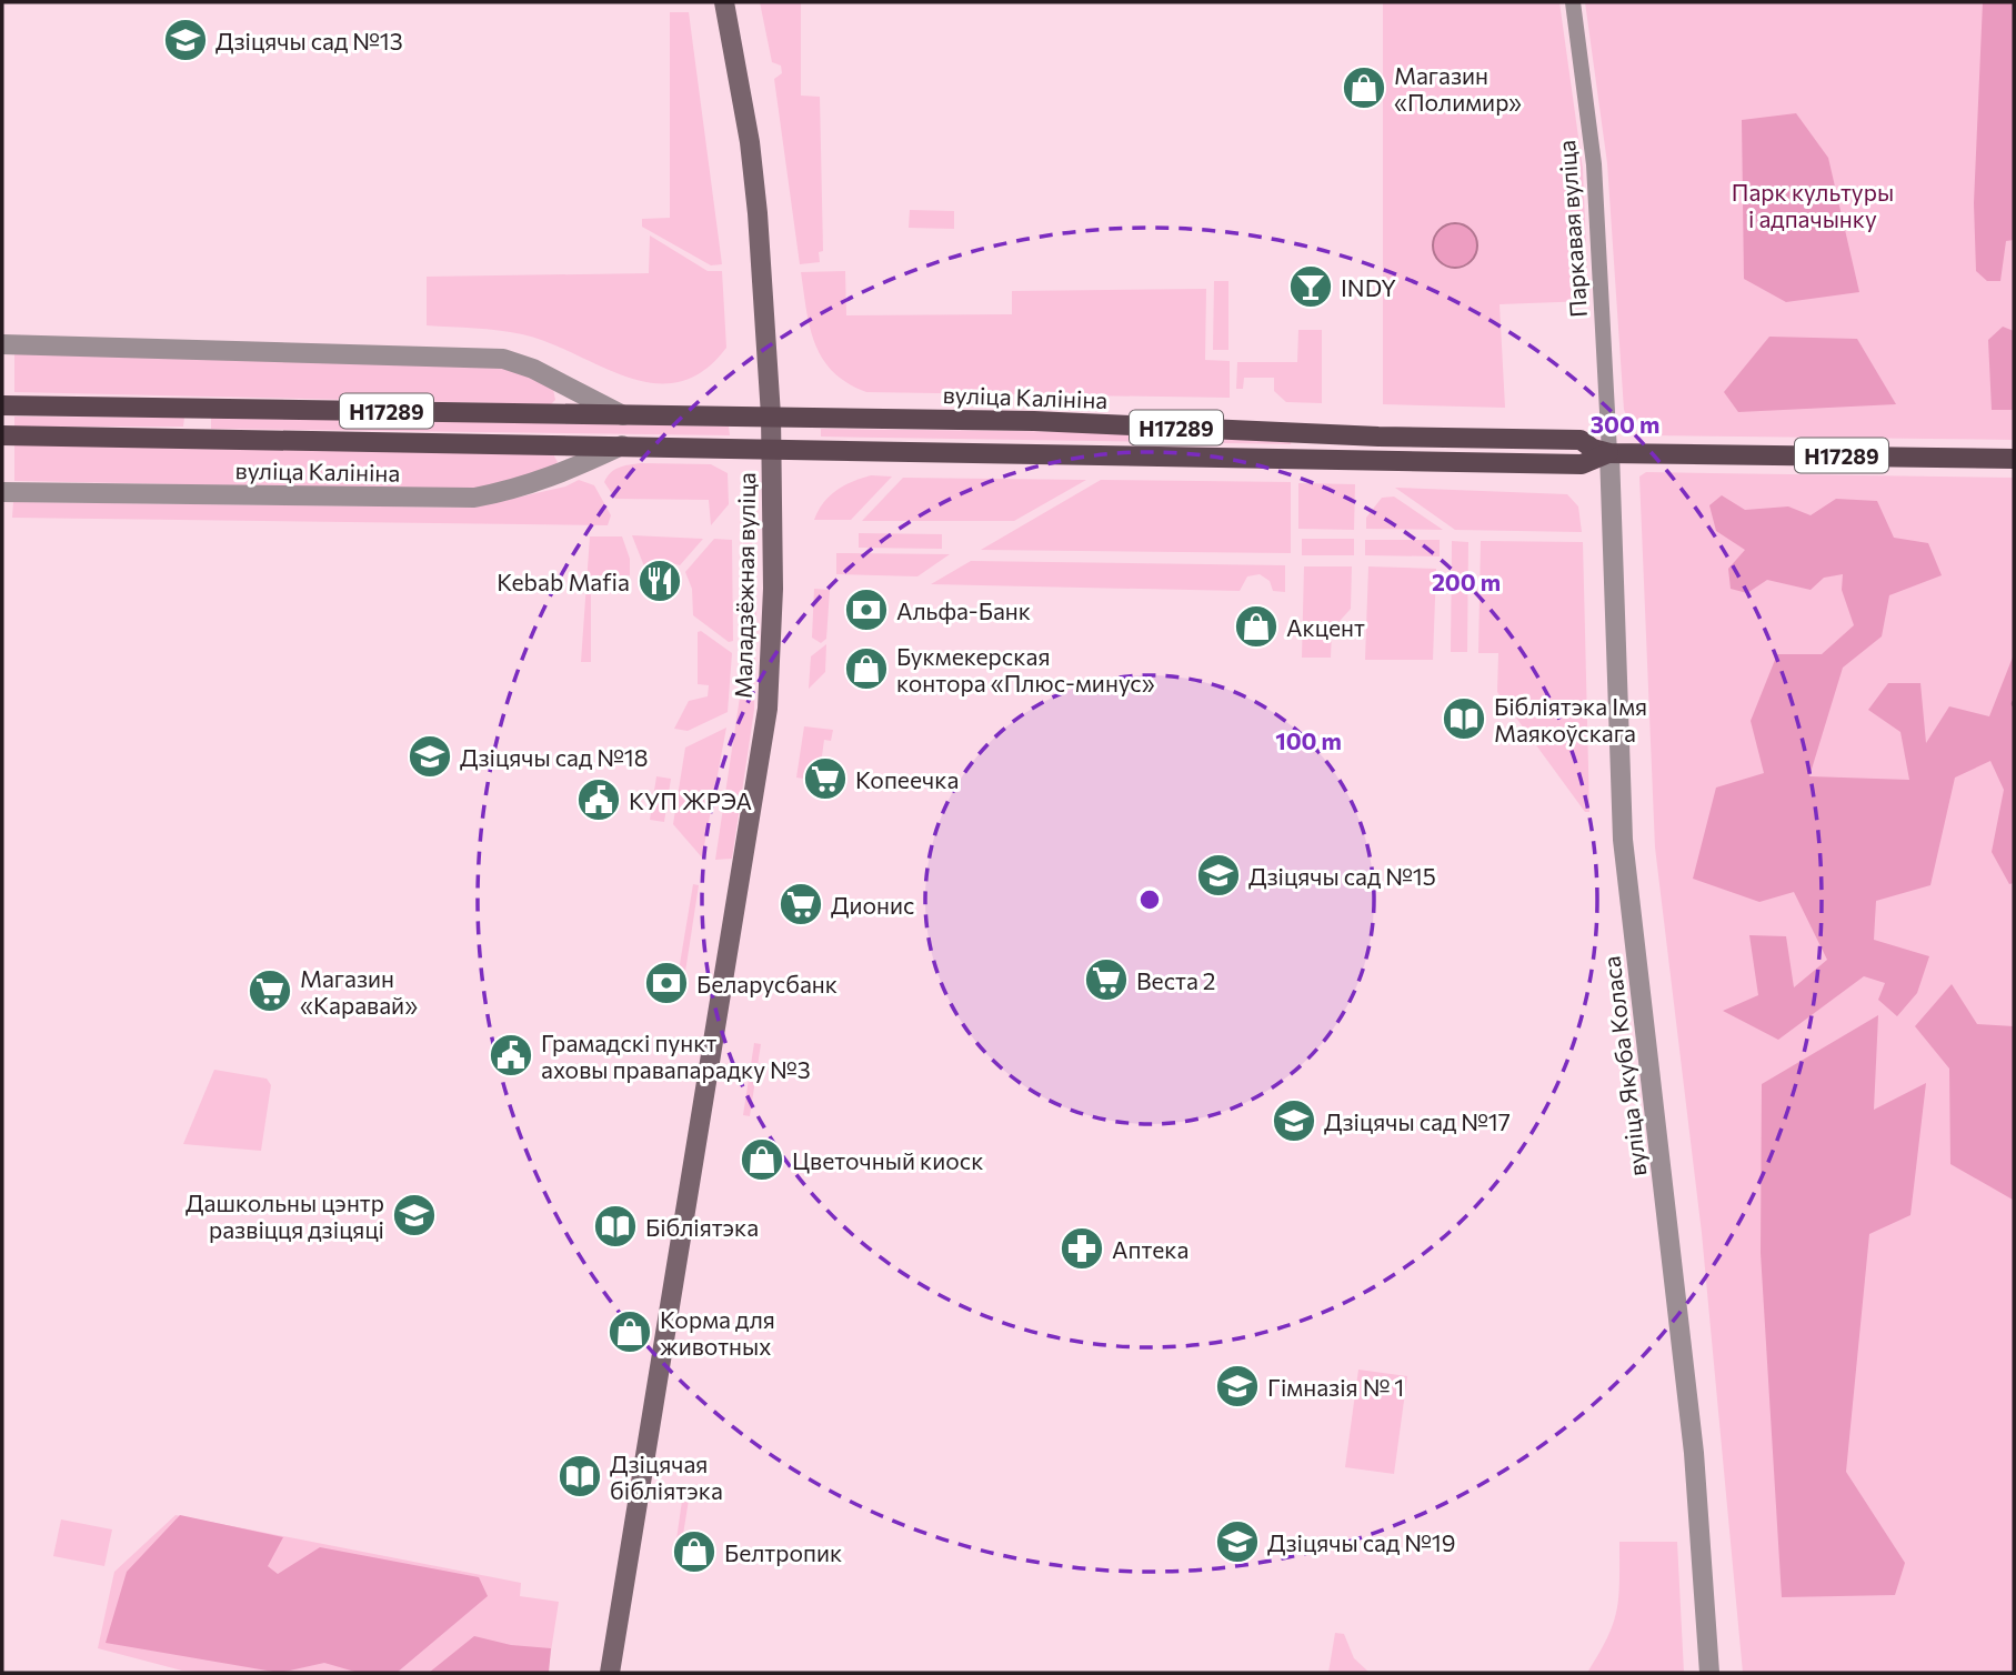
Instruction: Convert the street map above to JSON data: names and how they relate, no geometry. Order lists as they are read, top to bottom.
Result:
{
  "streets": {
    "main road": ["вуліца Калініна", "Н17289", "Маладзёжная вуліца"],
    "street": ["Паркавая вуліца", "вуліца Якуба Коласа"]
  },
  "crossings": [
    ["Паркавая вуліца", "вуліца Калініна"],
    ["Паркавая вуліца", "вуліца Якуба Коласа"],
    ["вуліца Калініна", "Маладзёжная вуліца"],
    ["вуліца Калініна", "вуліца Якуба Коласа"]
  ],
  "parks": ["Парк культуры і адпачынку"],
  "places": {
    "school or university": [
      "Дзіцячы сад №13",
      "Дзіцячы сад №18",
      "Дзіцячы сад №15",
      "Дзіцячы сад №17",
      "Дашкольны цэнтр развіцця дзіцяці",
      "Гімназія № 1",
      "Дзіцячы сад №19"
    ],
    "shop": [
      "Магазин «Полимир»",
      "Акцент",
      "Букмекерская контора «Плюс-минус»",
      "Цветочный киоск",
      "Корма для животных",
      "Белтропик"
    ],
    "bar": ["INDY"],
    "restaurant": ["Kebab Mafia"],
    "bank": ["Альфа-Банк", "Беларусбанк"],
    "library": ["Бібліятэка Імя Маякоўскага", "Бібліятэка", "Дзіцячая бібліятэка"],
    "supermarket": [
      "Копеечка",
      "Дионис",
      "Веста 2",
      "Магазин «Каравай»"
    ],
    "public building": ["КУП ЖРЭА", "Грамадскі пункт аховы правапарадку №3"],
    "pharmacy": ["Аптека"]
  },
  "rings": ["300 m", "200 m", "100 m"]
}
